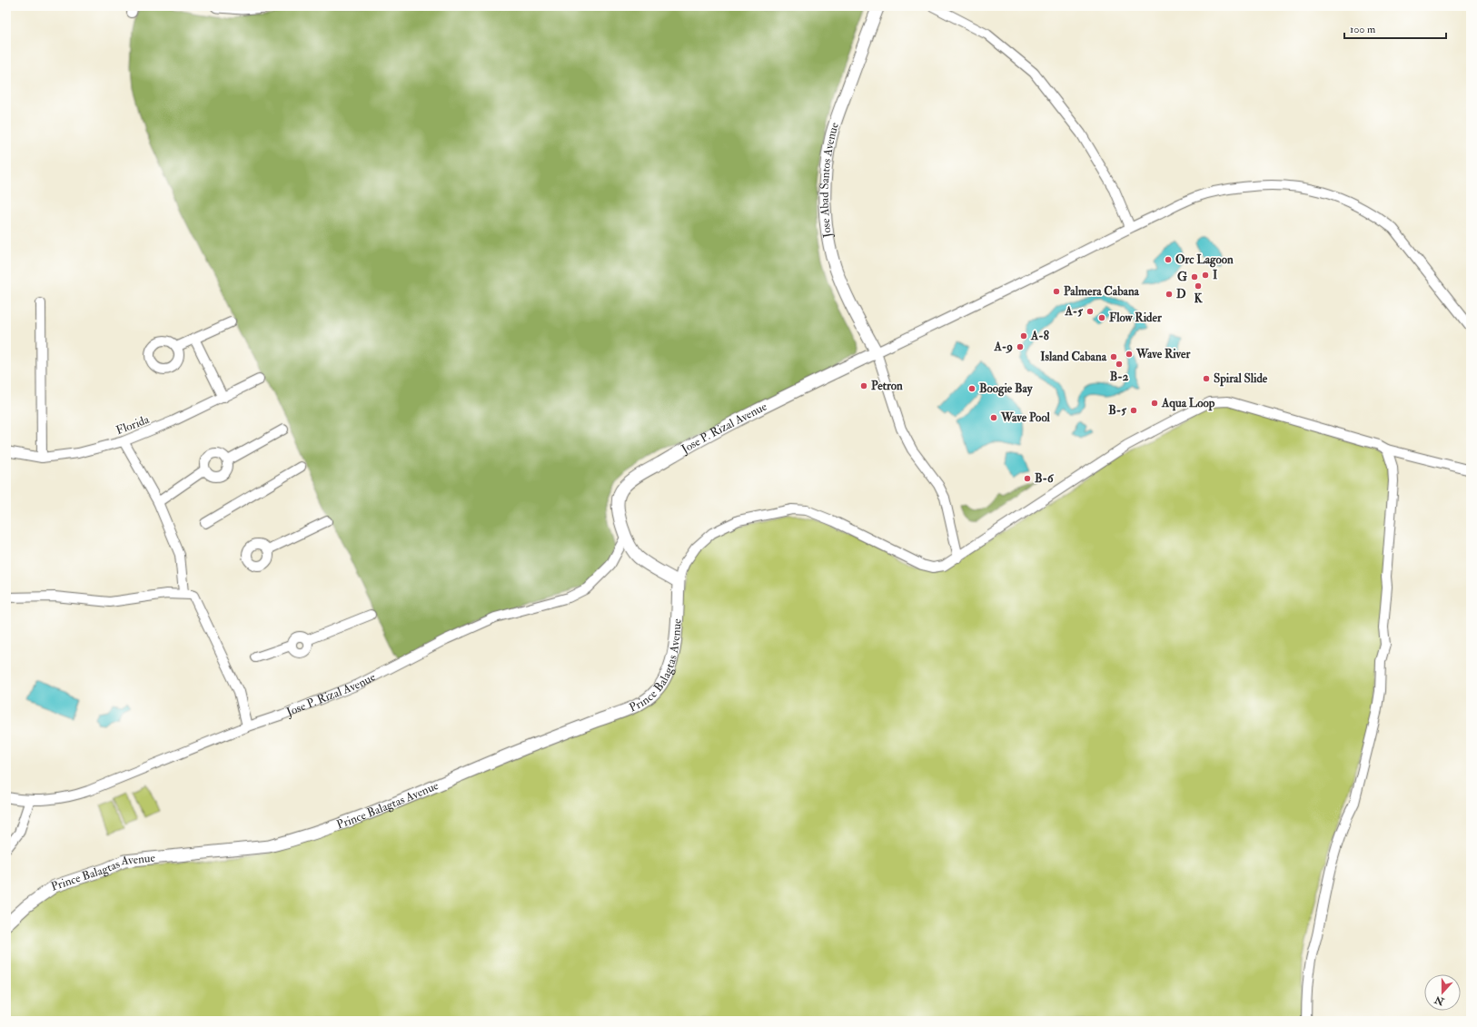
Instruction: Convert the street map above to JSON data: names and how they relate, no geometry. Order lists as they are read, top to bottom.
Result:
{
  "streets": {
    "main road": ["Jose Abad Santos Avenue", "Jose P. Rizal Avenue", "Prince Balagtas Avenue"],
    "street": ["Florida"]
  },
  "crossings": [
    ["Jose Abad Santos Avenue", "Jose P. Rizal Avenue"],
    ["Jose P. Rizal Avenue", "Prince Balagtas Avenue"]
  ],
  "places": [
    "Orc Lagoon",
    "I",
    "G",
    "K",
    "Palmera Cabana",
    "D",
    "A-5",
    "Flow Rider",
    "A-8",
    "A-9",
    "Wave River",
    "Island Cabana",
    "B-2",
    "Spiral Slide",
    "Petron",
    "Boogie Bay",
    "Aqua Loop",
    "B-5",
    "Wave Pool",
    "B-6"
  ],
  "scale_bar": "100 m",
  "north": "bottom"
}
